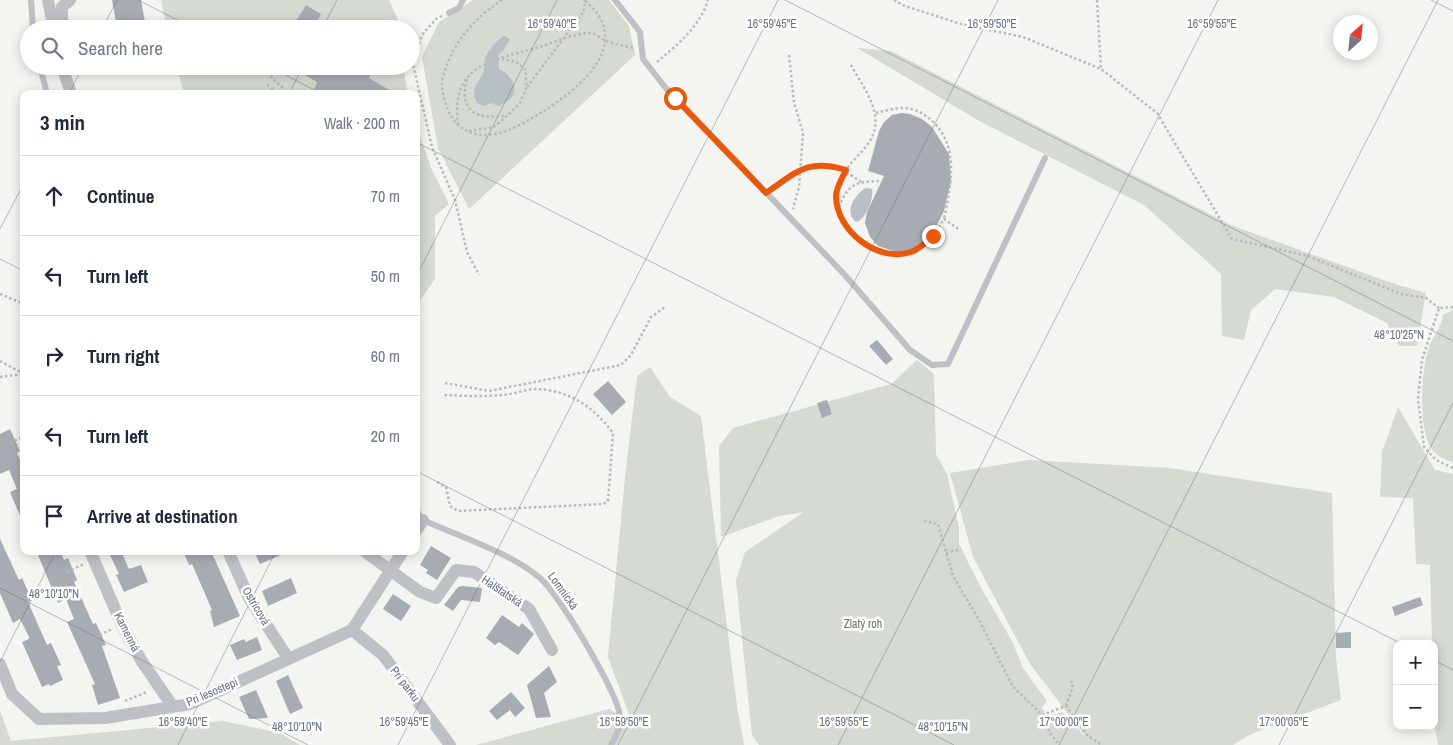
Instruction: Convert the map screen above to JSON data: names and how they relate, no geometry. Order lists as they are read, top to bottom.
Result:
{
  "streets": {
    "street": [
      "Halštatská",
      "Ostricová",
      "Kamenná",
      "Pri parku",
      "Pri lesostepi"
    ],
    "lane": ["Lomnická"]
  },
  "crossings": [
    ["Ostricová", "Pri lesostepi"],
    ["Kamenná", "Pri lesostepi"],
    ["Pri parku", "Pri lesostepi"]
  ],
  "parks": ["Zlatý roh"],
  "north": "top right",
  "page": {
    "search": "Search here",
    "heading": ["3 min", "Walk · 200 m"],
    "list": [
      ["Continue", "70 m"],
      ["Turn left", "50 m"],
      ["Turn right", "60 m"],
      ["Turn left", "20 m"],
      "Arrive at destination"
    ],
    "map_buttons": ["+", "−"]
  },
  "coordinates": [
    "16°59'40\"E",
    "16°59'45\"E",
    "16°59'50\"E",
    "16°59'55\"E",
    "48°10'25\"N",
    "48°10'10\"N",
    "17°00'00\"E",
    "17°00'05\"E",
    "48°10'15\"N"
  ]
}
